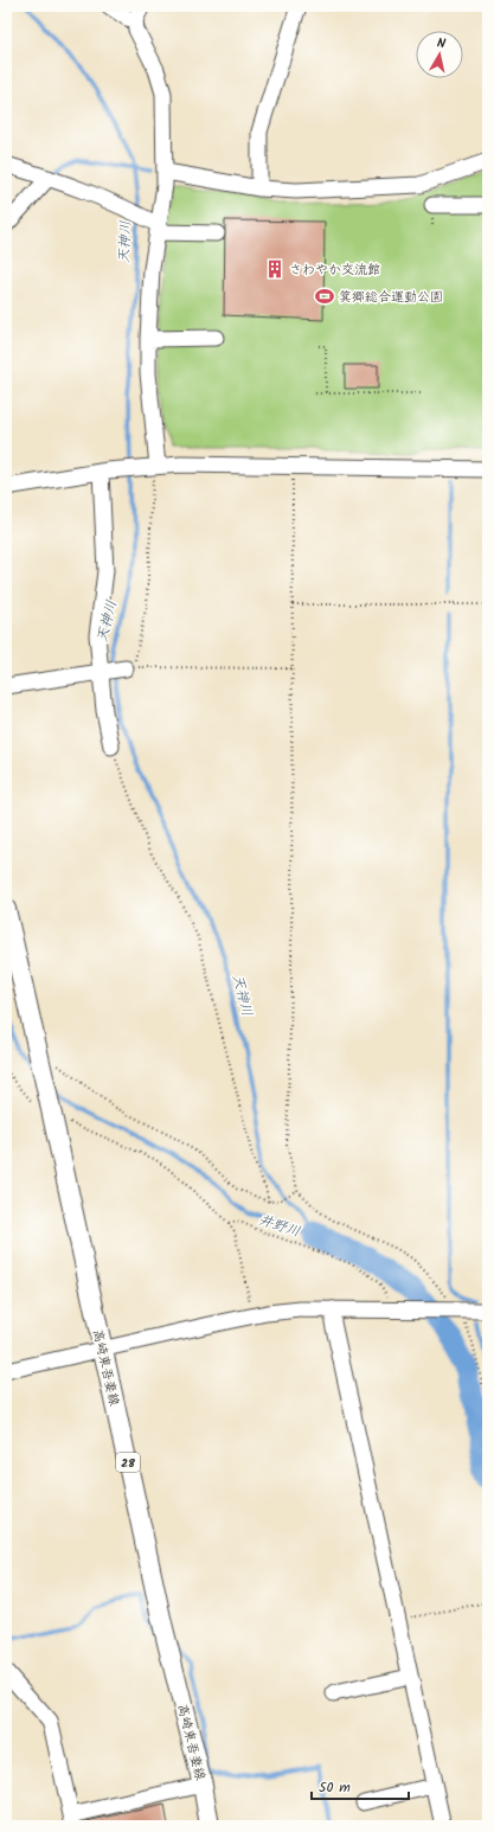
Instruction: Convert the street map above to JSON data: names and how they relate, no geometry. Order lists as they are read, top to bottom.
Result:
{
  "streets": {
    "main road": ["高崎東吾妻線", "28"]
  },
  "water": ["天神川", "井野川"],
  "places": {
    "building": ["さわやか交流館"],
    "sports": ["箕郷総合運動公園"]
  },
  "scale_bar": "50 m",
  "north": "top"
}
